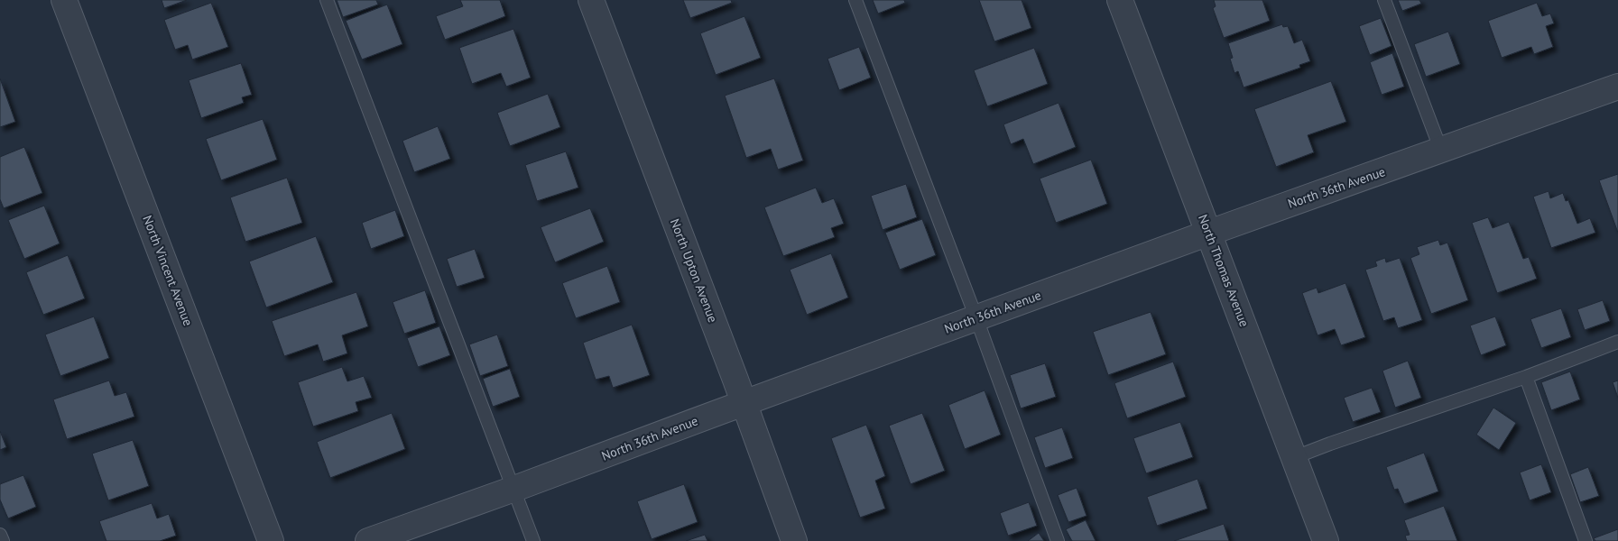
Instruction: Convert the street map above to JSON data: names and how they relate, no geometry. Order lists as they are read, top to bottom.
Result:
{
  "streets": {
    "street": [
      "North 36th Avenue",
      "North Vincent Avenue",
      "North Upton Avenue",
      "North Thomas Avenue"
    ]
  },
  "crossings": [
    ["North 36th Avenue", "North Upton Avenue"],
    ["North 36th Avenue", "North Thomas Avenue"]
  ]
}
